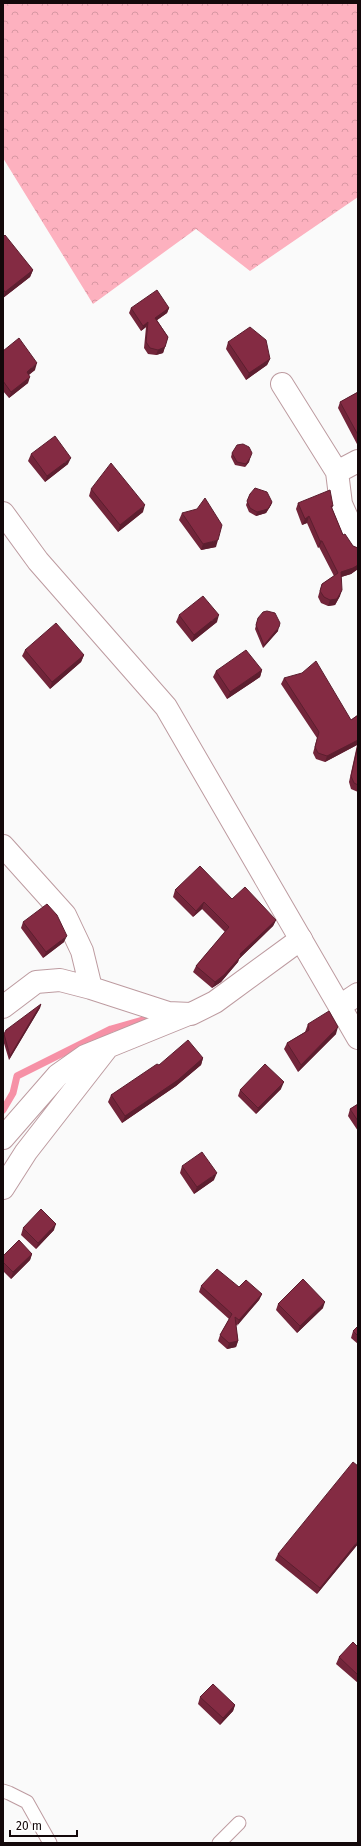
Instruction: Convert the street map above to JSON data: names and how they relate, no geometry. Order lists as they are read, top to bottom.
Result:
{
  "scale_bar": "20 m"
}
